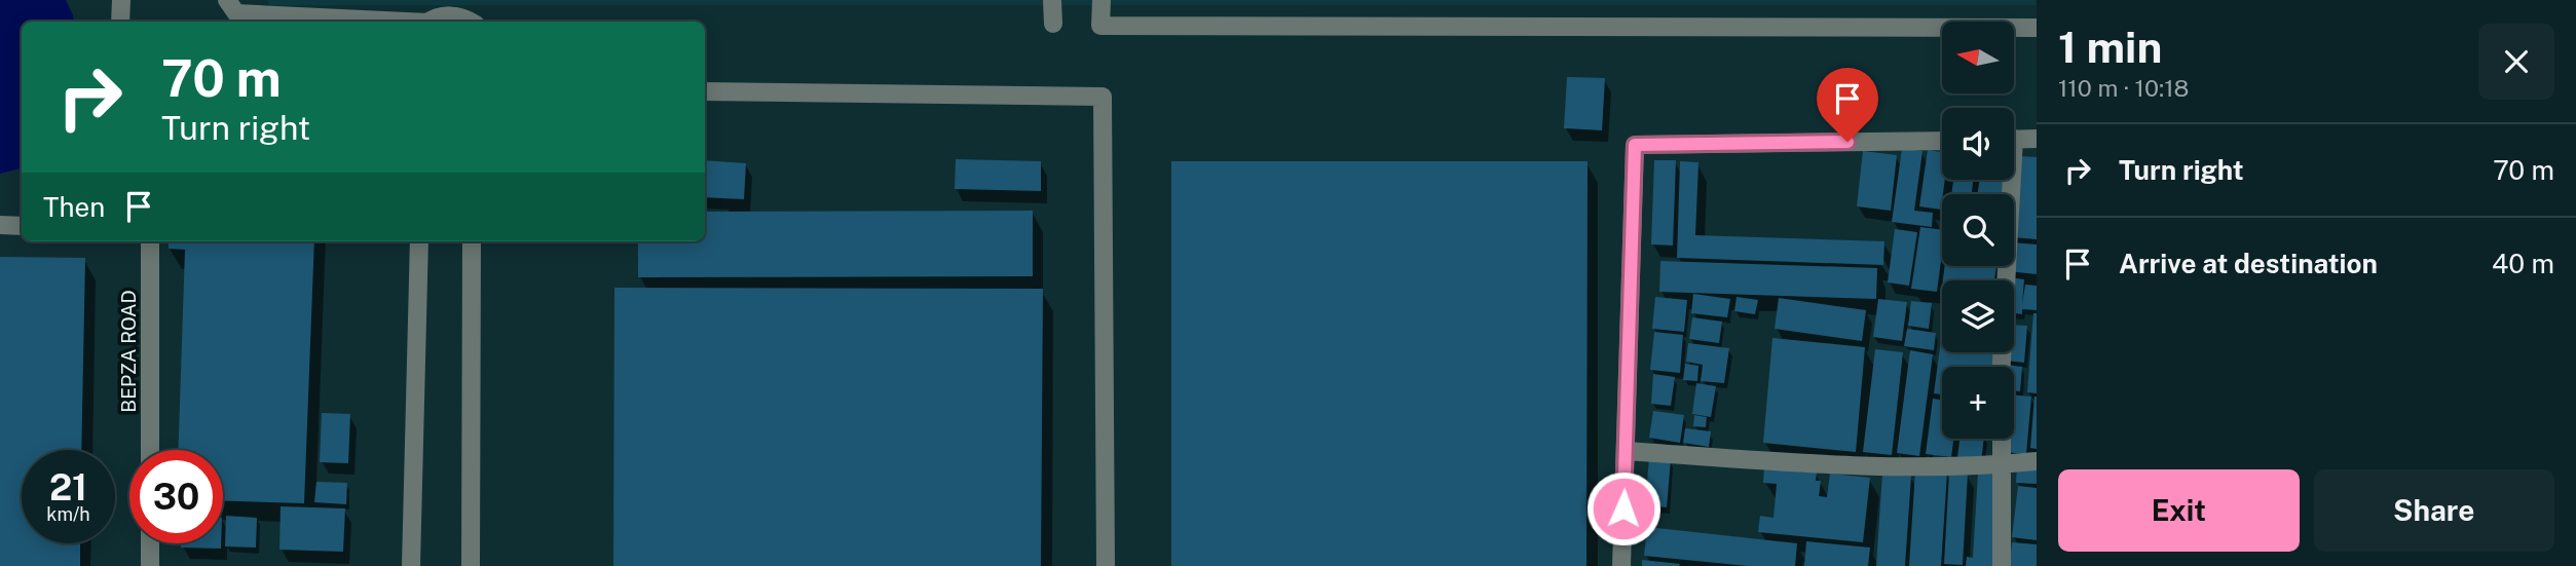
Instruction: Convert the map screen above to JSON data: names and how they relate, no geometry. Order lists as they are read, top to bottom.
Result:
{
  "streets": {
    "street": ["BEPZA ROAD"]
  },
  "north": "left",
  "page": {
    "heading": ["1 min", "110 m · 10:18"],
    "map_buttons": "+",
    "turn": ["70 m", "Turn right"],
    "list": [
      {
        "name": "Turn right",
        "value": "70 m"
      },
      {
        "name": "Arrive at destination",
        "value": "40 m"
      }
    ],
    "then": "Then",
    "speed": "21 km/h",
    "limit": "30",
    "buttons": ["Exit", "Share"]
  }
}
